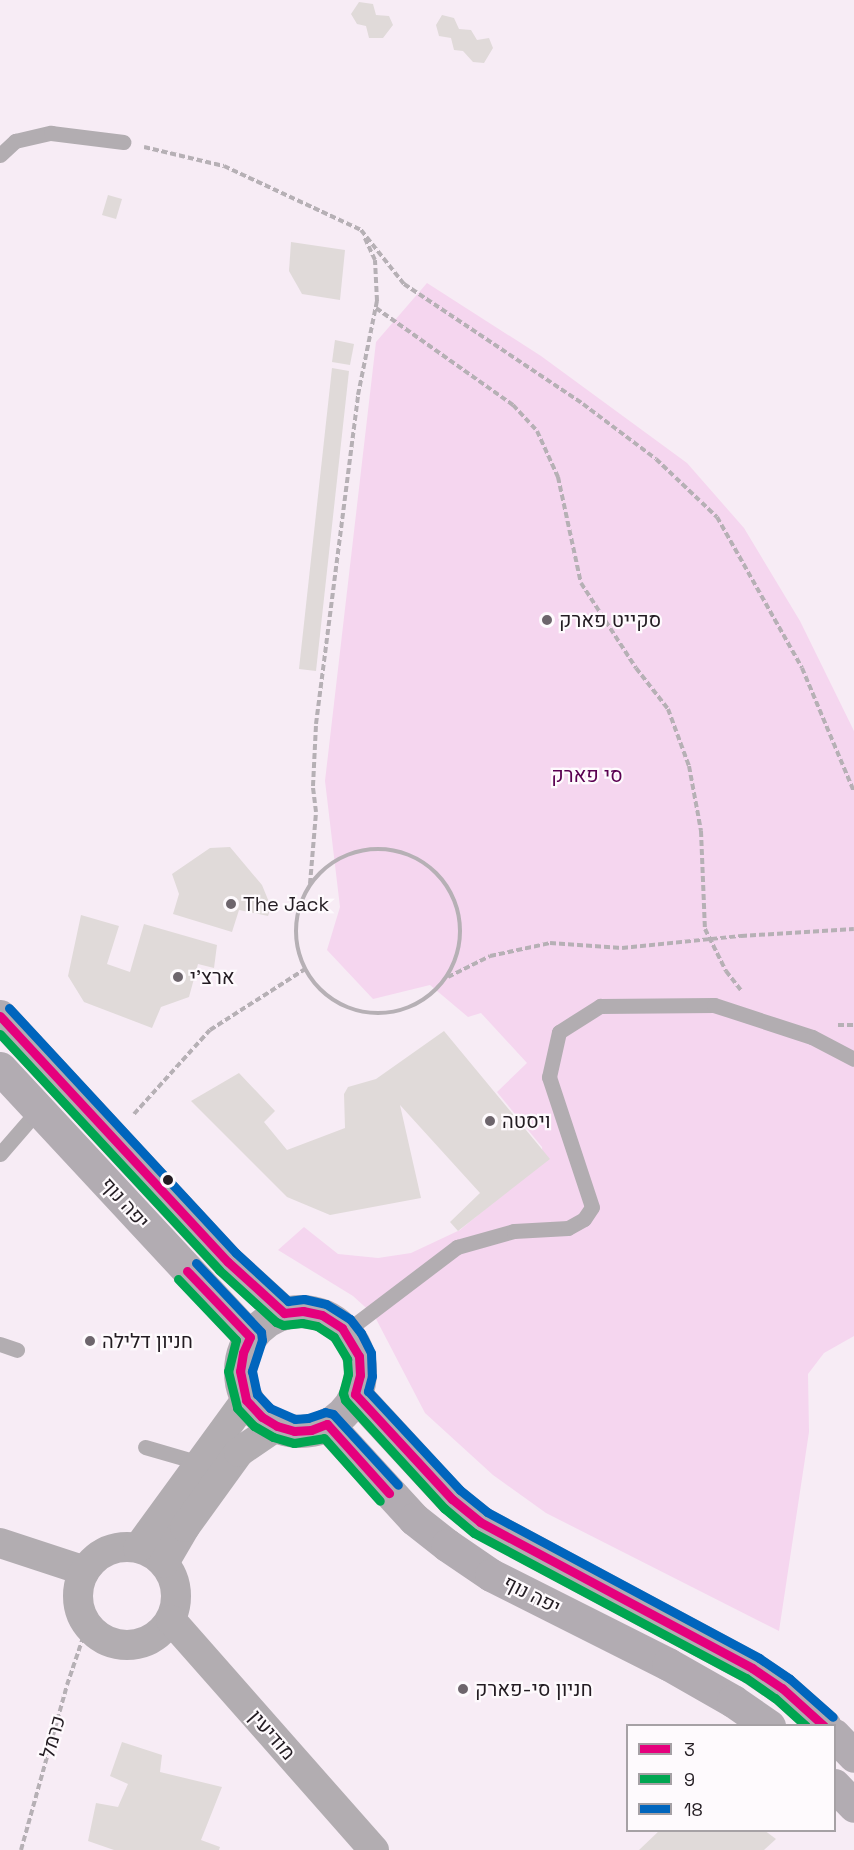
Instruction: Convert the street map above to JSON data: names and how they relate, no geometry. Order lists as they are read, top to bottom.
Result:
{
  "streets": {
    "main road": ["יפה נוף"],
    "street": ["מודיעין"],
    "path": ["כרמל"]
  },
  "crossings": [
    ["מודיעין", "כרמל"]
  ],
  "parks": ["סי פארק"],
  "places": [
    "סקייט פארק",
    "The Jack",
    "ארצ'י",
    "ויסטה",
    "חניון דלילה",
    "חניון סי-פארק"
  ],
  "lines": ["transit line 18", "transit line 3", "transit line 9"],
  "legend": ["3", "9", "18"]
}
